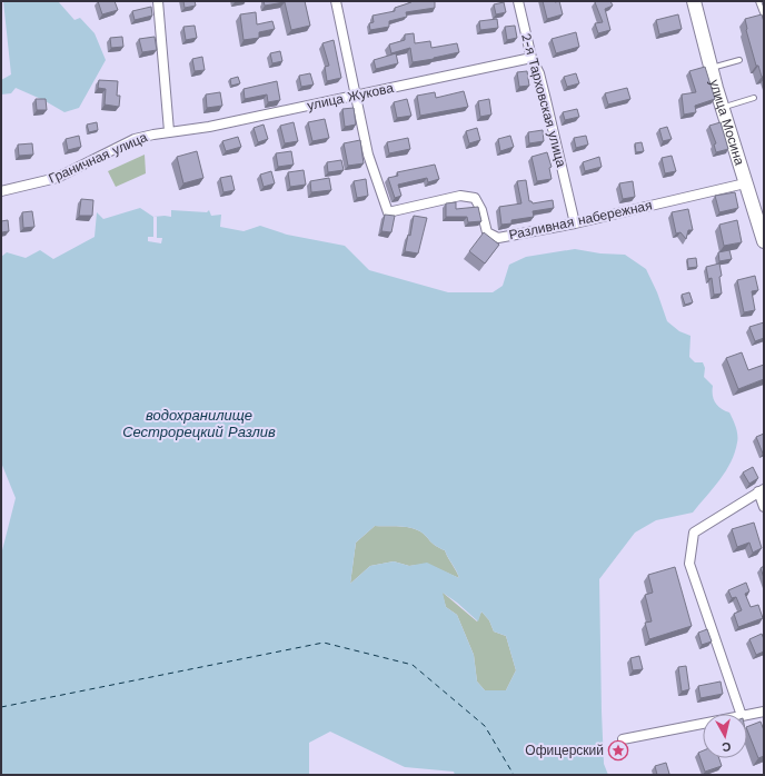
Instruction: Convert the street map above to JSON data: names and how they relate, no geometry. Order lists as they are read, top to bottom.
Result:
{
  "streets": {
    "street": [
      "улица Жукова",
      "2-я Тарховская улица",
      "улица Мосина",
      "Граничная улица",
      "Разливная набережная"
    ]
  },
  "crossings": [
    ["улица Жукова", "2-я Тарховская улица"],
    ["улица Жукова", "Граничная улица"],
    ["улица Жукова", "Разливная набережная"],
    ["2-я Тарховская улица", "Разливная набережная"],
    ["улица Мосина", "Разливная набережная"]
  ],
  "water": ["водохранилище Сестрорецкий Разлив"],
  "places": {
    "place": ["Офицерский"]
  },
  "north": "bottom"
}
